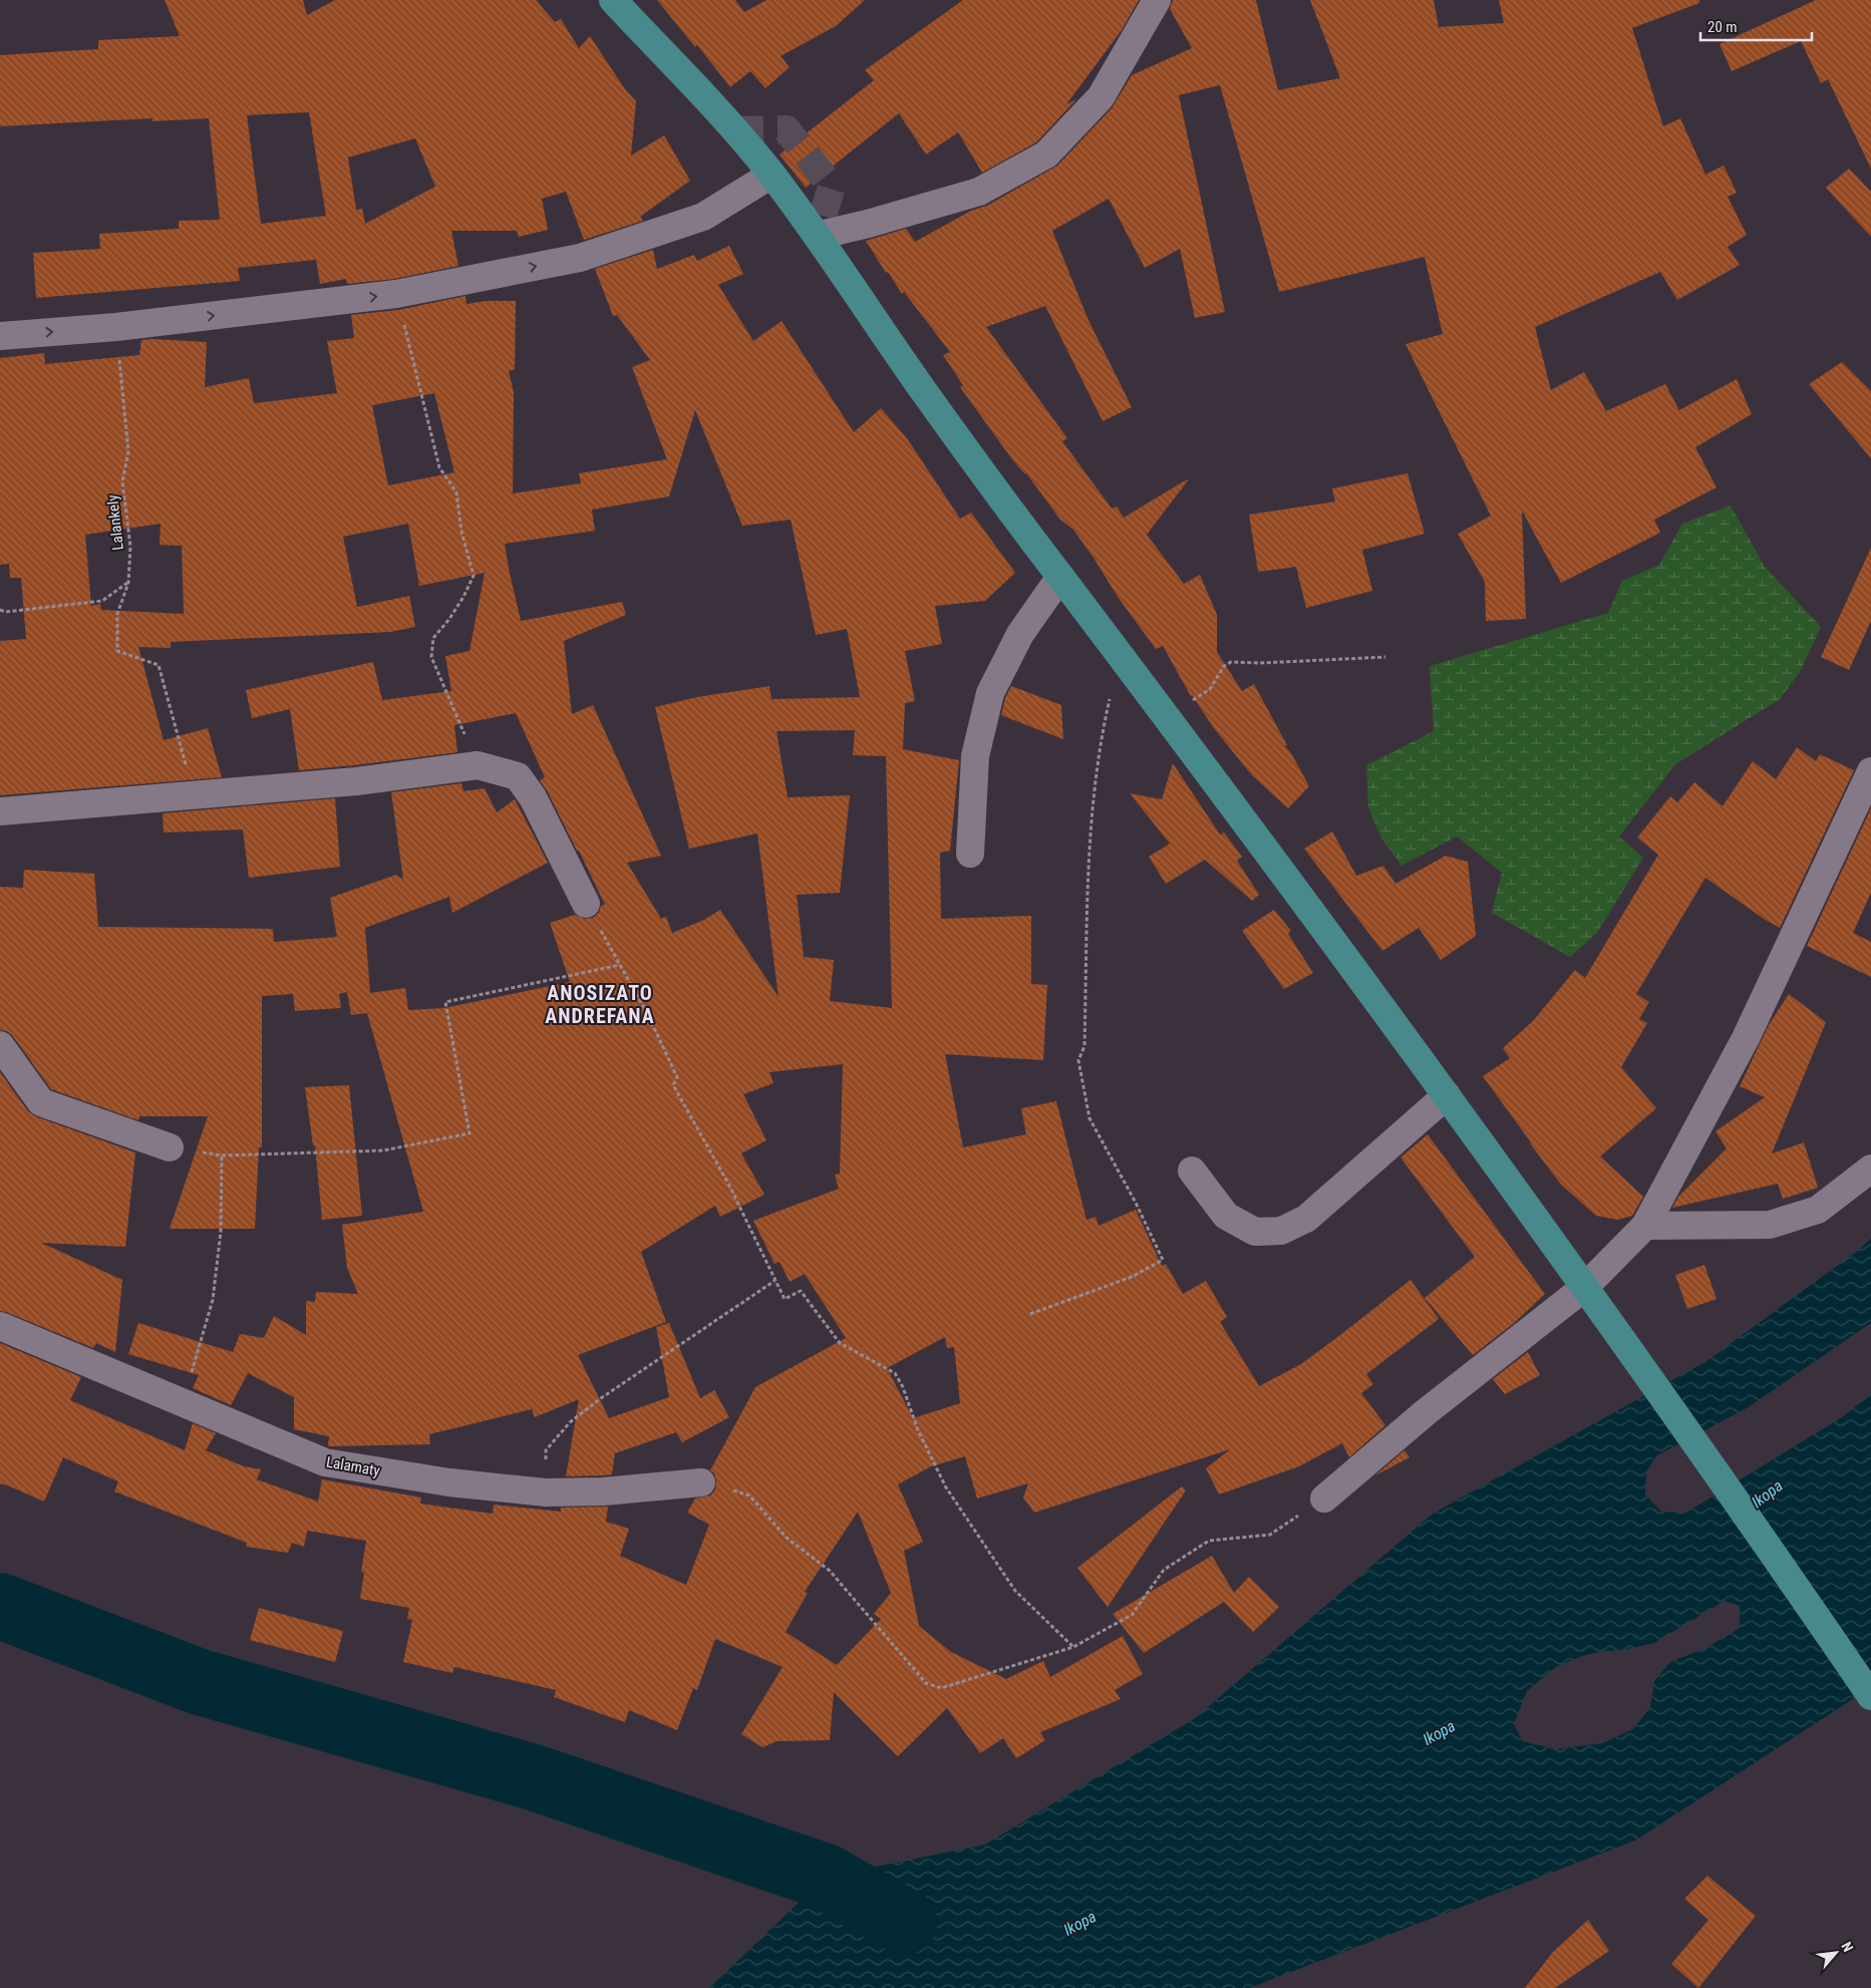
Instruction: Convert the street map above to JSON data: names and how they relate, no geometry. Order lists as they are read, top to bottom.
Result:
{
  "streets": {
    "street": ["Lalamaty"],
    "path": ["Lalankely"]
  },
  "districts": ["ANOSIZATO ANDREFANA"],
  "water": ["Ikopa"],
  "scale_bar": "20 m",
  "north": "top right"
}
